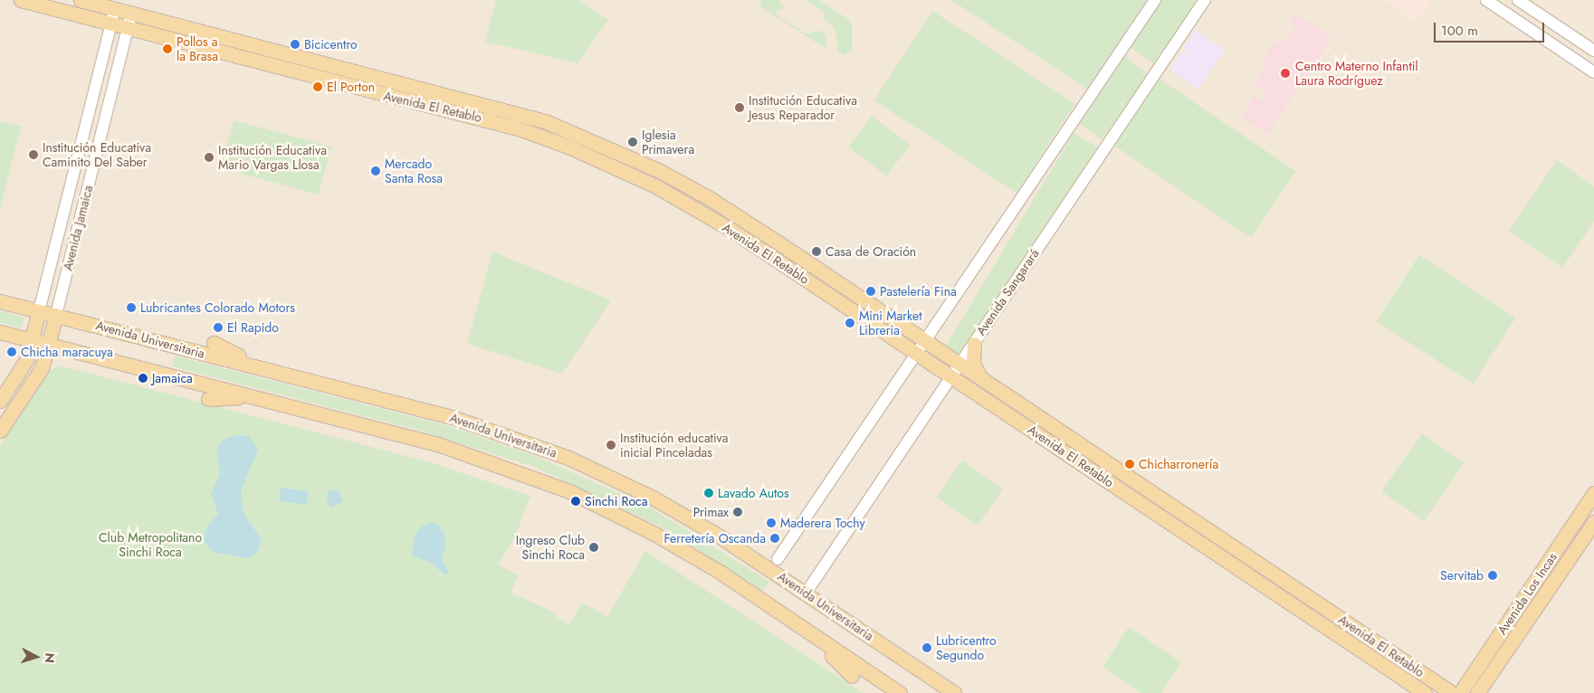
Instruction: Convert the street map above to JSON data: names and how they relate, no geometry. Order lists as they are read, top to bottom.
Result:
{
  "streets": {
    "main road": [
      "Avenida El Retablo",
      "Avenida Jamaica",
      "Avenida Universitaria",
      "Avenida Los Incas"
    ],
    "street": ["Avenida Sangarará"]
  },
  "crossings": [
    ["Avenida El Retablo", "Avenida Jamaica"],
    ["Avenida El Retablo", "Avenida Sangarará"],
    ["Avenida Jamaica", "Avenida Universitaria"]
  ],
  "parks": ["Club Metropolitano Sinchi Roca"],
  "places": [
    "Bicicentro",
    "Pollos a la Brasa",
    "Centro Materno Infantil Laura Rodríguez",
    "El Porton",
    "Institución Educativa Jesus Reparador",
    "Iglesia Primavera",
    "Institución Educativa Caminito Del Saber",
    "Institución Educativa Mario Vargas Llosa",
    "Mercado Santa Rosa",
    "Casa de Oración",
    "Pastelería Fina",
    "Lubricantes Colorado Motors",
    "Mini Market Libreria",
    "El Rapido",
    "Chicha maracuya",
    "Jamaica",
    "Institución educativa inicial Pinceladas",
    "Chicharronería",
    "Lavado Autos",
    "Sinchi Roca",
    "Primax",
    "Maderera Tochy",
    "Ferretería Oscanda",
    "Ingreso Club Sinchi Roca",
    "Servitab",
    "Lubricentro Segundo"
  ],
  "scale_bar": "100 m",
  "north": "right"
}
